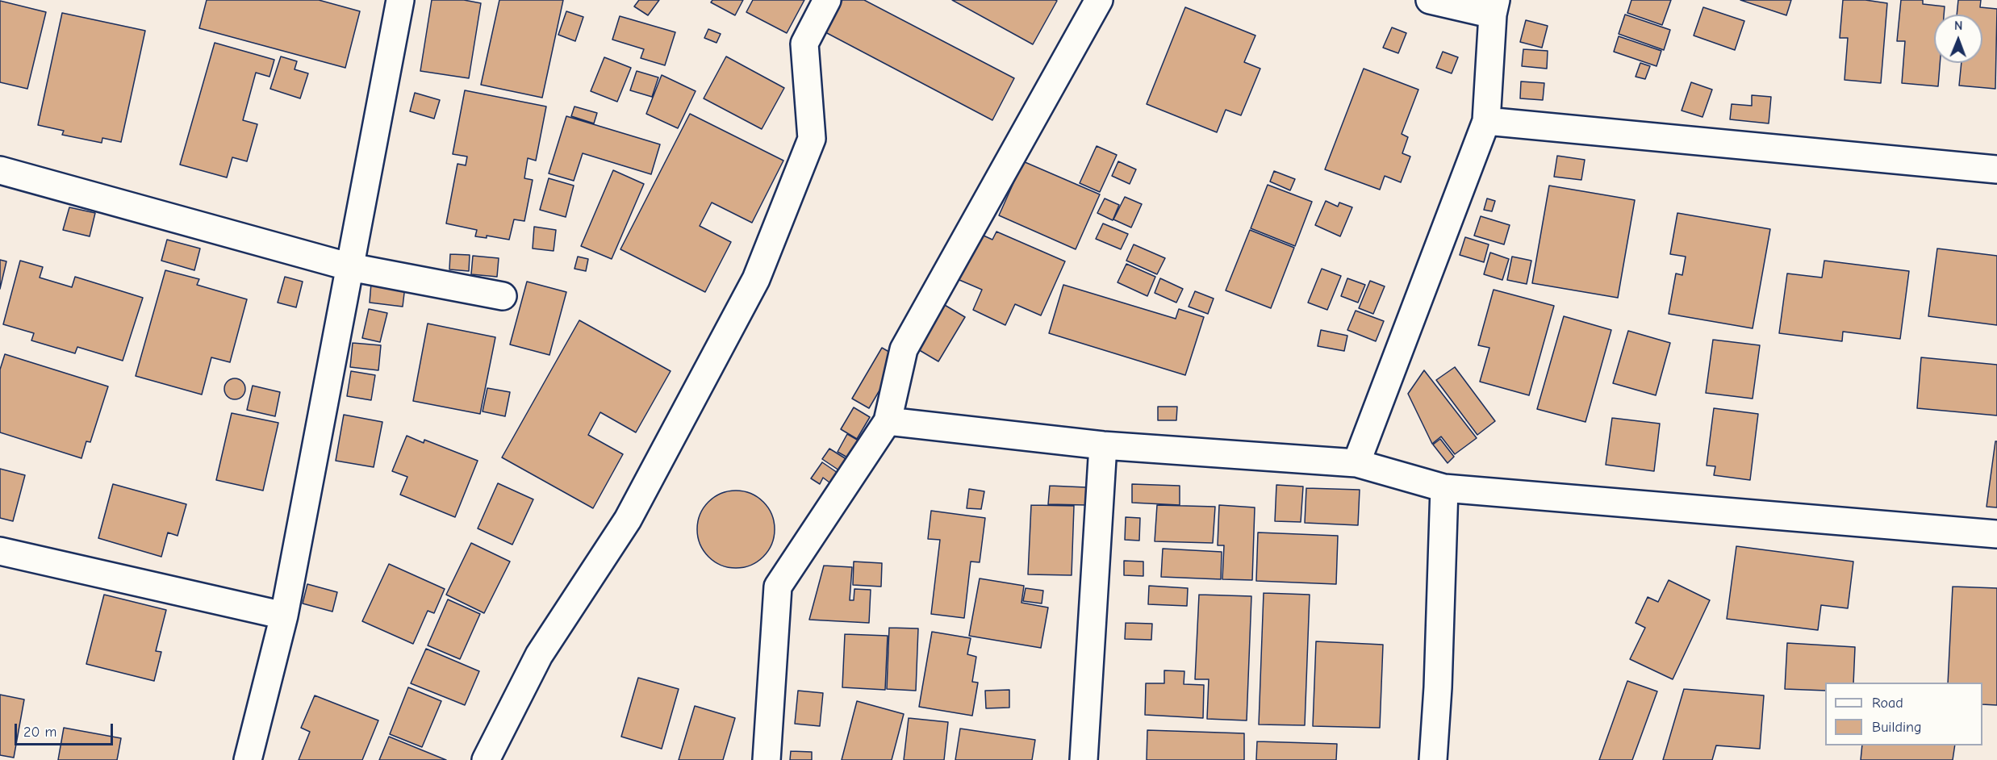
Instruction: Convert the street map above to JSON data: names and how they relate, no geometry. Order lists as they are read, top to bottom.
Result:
{
  "legend": ["Road", "Building"],
  "scale_bar": "20 m",
  "north": "top"
}
